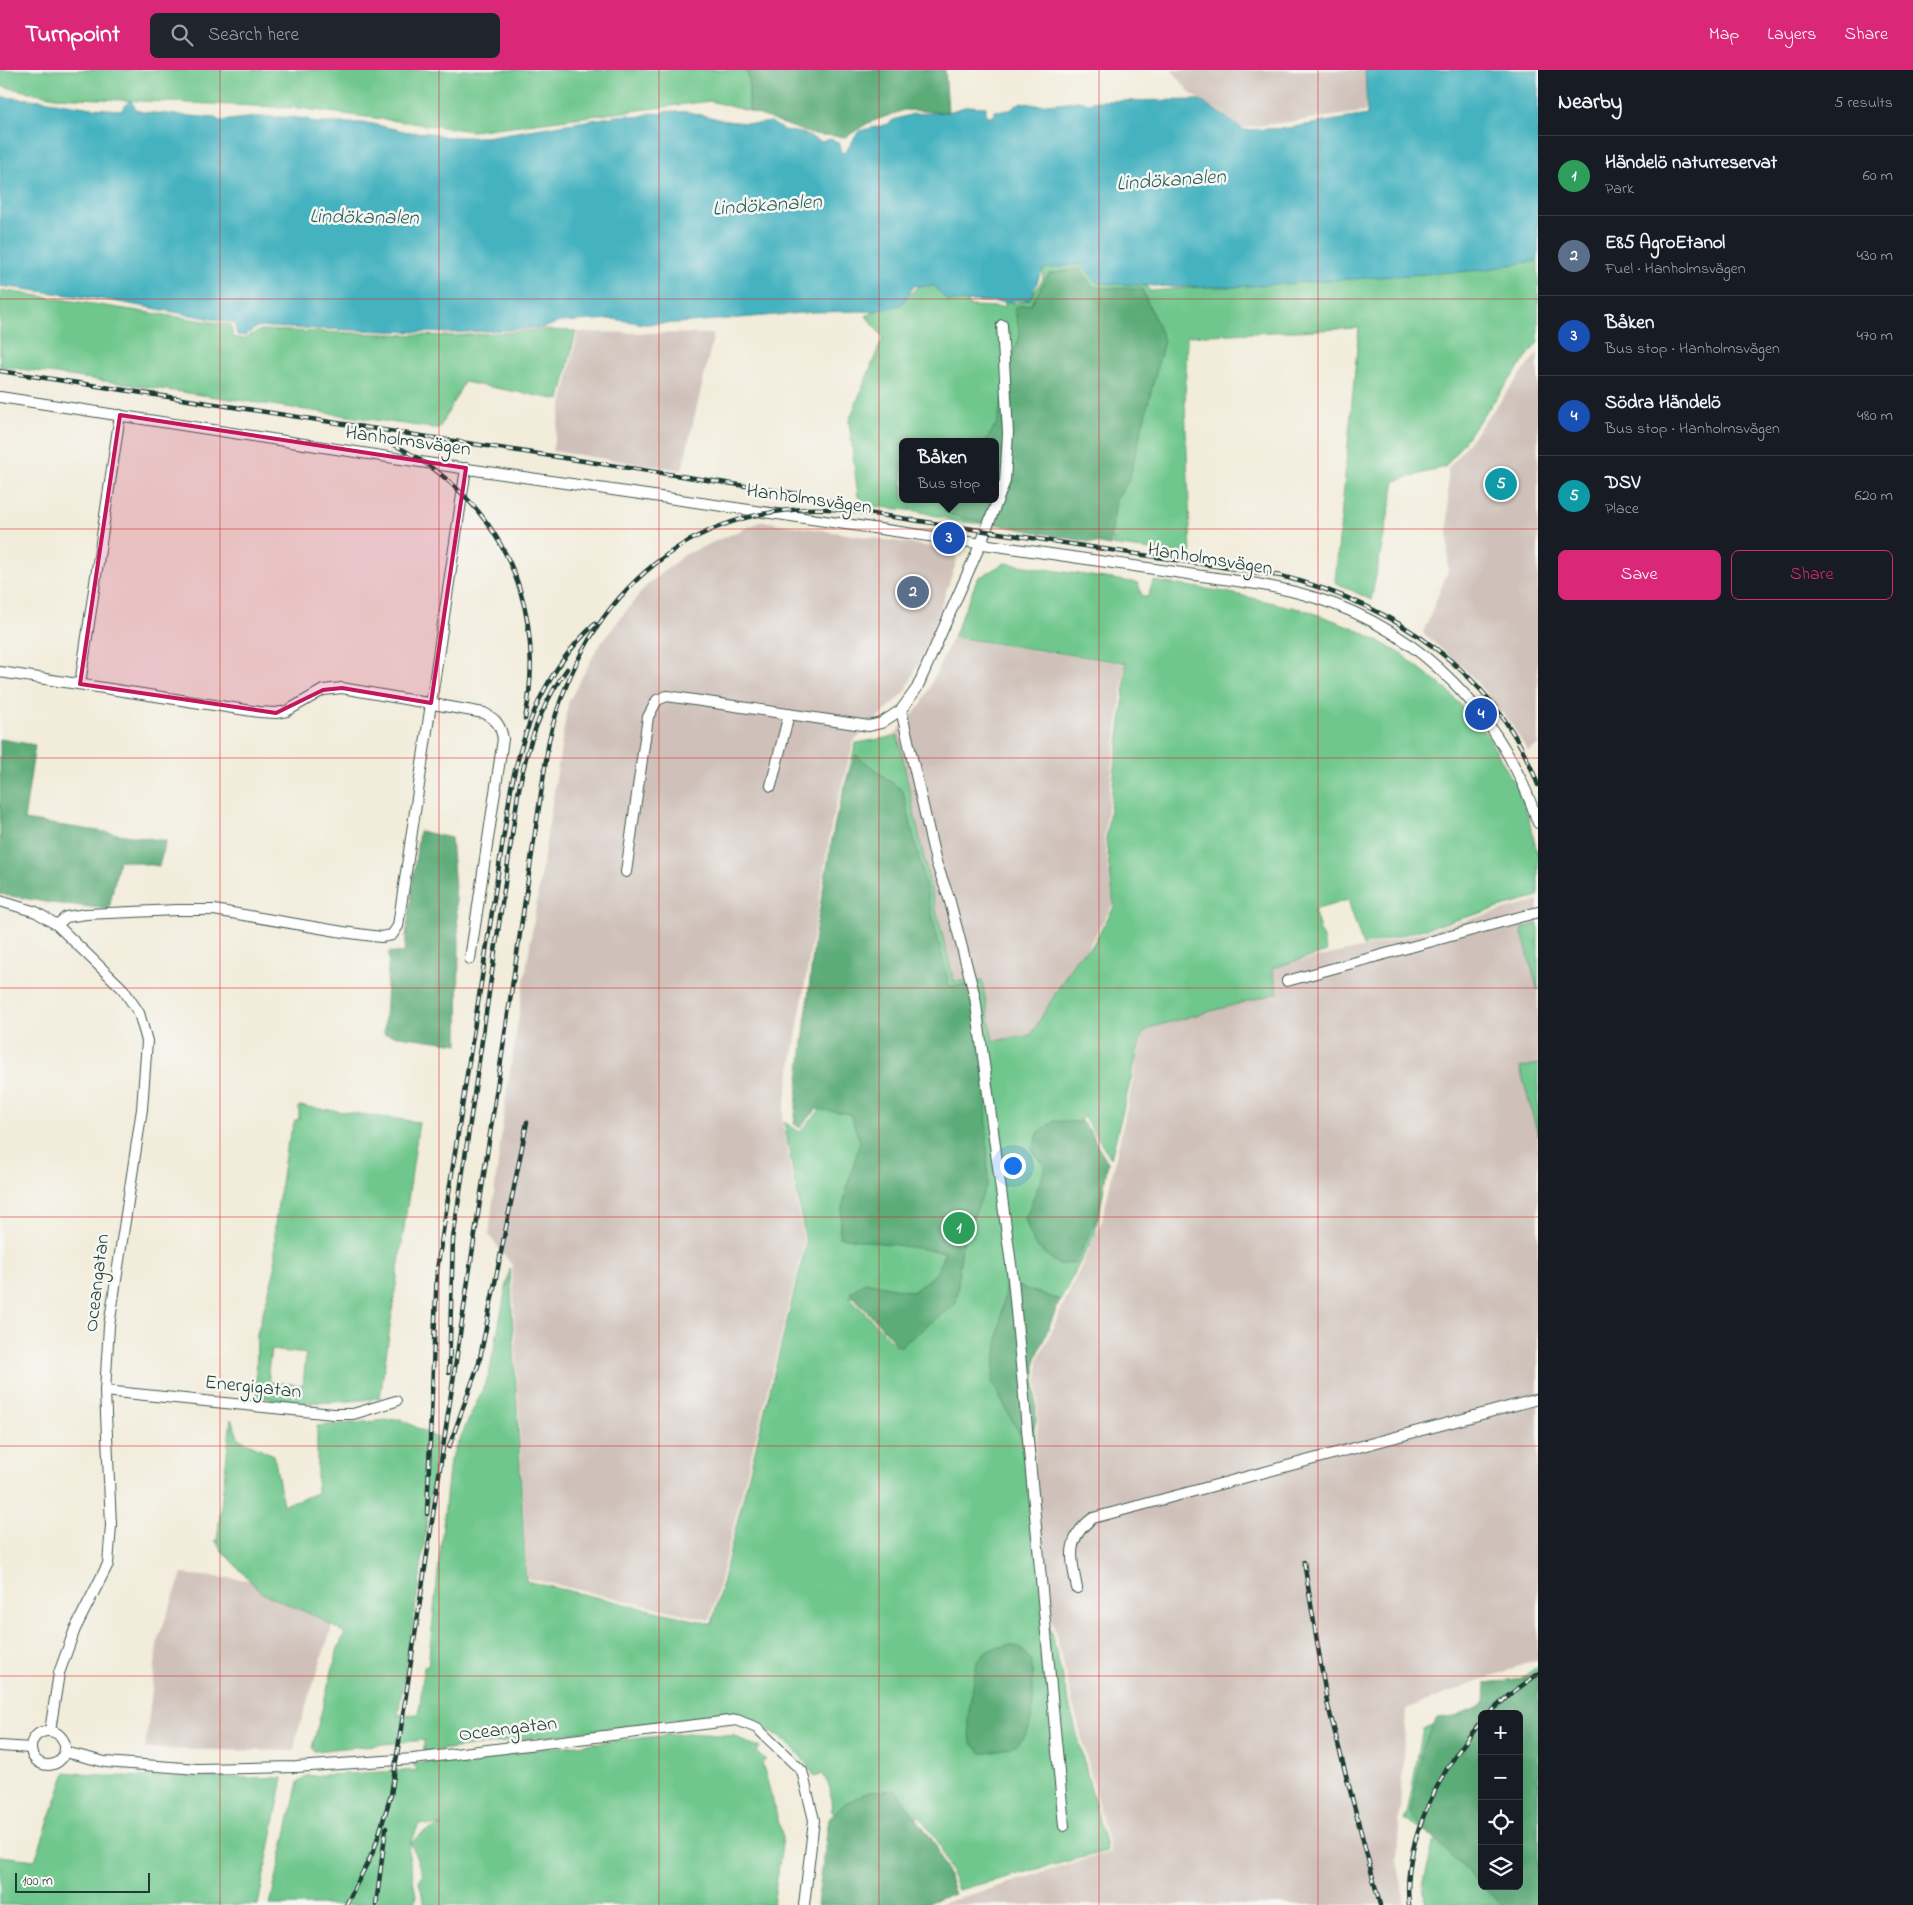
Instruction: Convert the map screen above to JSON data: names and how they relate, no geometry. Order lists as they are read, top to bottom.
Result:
{
  "streets": {
    "street": ["Hanholmsvägen", "Oceangatan", "Energigatan"]
  },
  "crossings": [
    ["Oceangatan", "Energigatan"]
  ],
  "water": ["Lindökanalen"],
  "scale_bar": "100 m",
  "page": {
    "header": "Turnpoint",
    "search": "Search here",
    "nav": ["Map", "Layers", "Share"],
    "heading": ["Nearby", "5 results"],
    "list": [
      {
        "mark": "1",
        "name": "Händelö naturreservat",
        "note": "Park",
        "value": "60 m"
      },
      {
        "mark": "2",
        "name": "E85 AgroEtanol",
        "note": "Fuel · Hanholmsvägen",
        "value": "430 m"
      },
      {
        "mark": "3",
        "name": "Båken",
        "note": "Bus stop · Hanholmsvägen",
        "value": "470 m"
      },
      {
        "mark": "4",
        "name": "Södra Händelö",
        "note": "Bus stop · Hanholmsvägen",
        "value": "480 m"
      },
      {
        "mark": "5",
        "name": "DSV",
        "note": "Place",
        "value": "620 m"
      }
    ],
    "popup": ["Båken", "Bus stop"],
    "pins": [
      "5",
      "3",
      "2",
      "4",
      "1"
    ],
    "buttons": ["Save", "Share"],
    "map_buttons": ["+", "−"],
    "scale": "100 m"
  }
}
